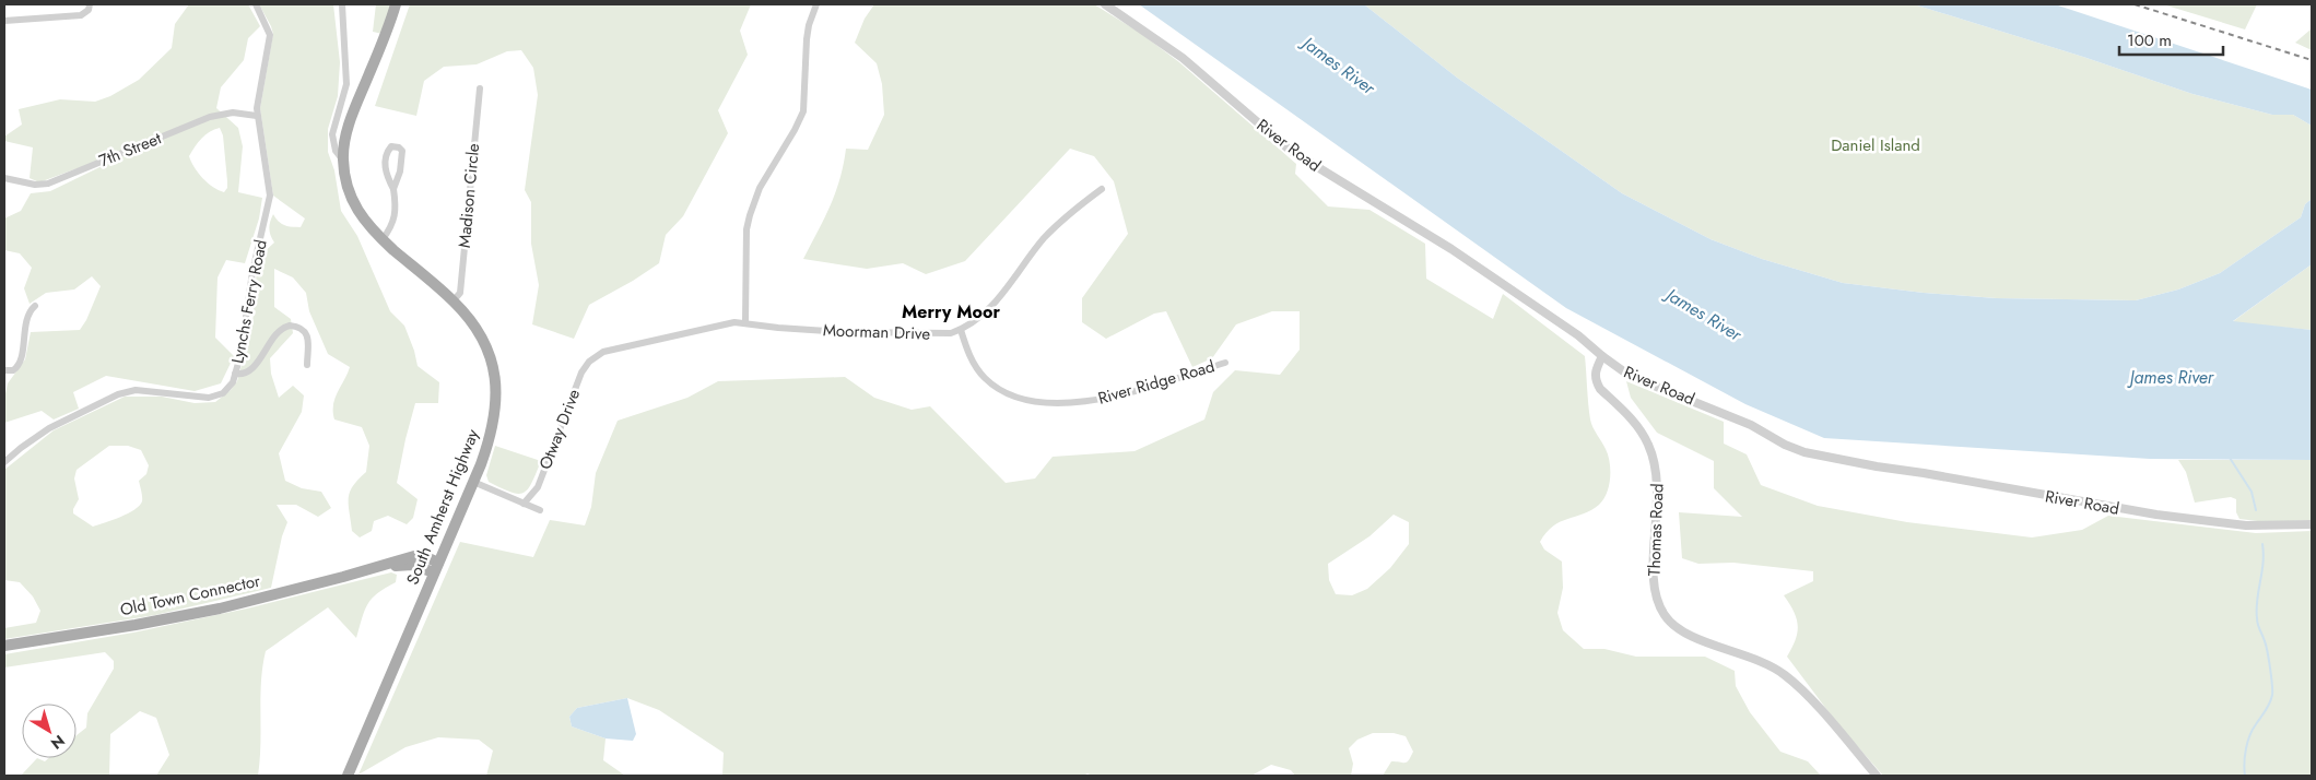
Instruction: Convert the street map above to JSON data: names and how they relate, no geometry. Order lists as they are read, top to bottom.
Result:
{
  "streets": {
    "main road": ["South Amherst Highway", "Old Town Connector"],
    "street": [
      "River Road",
      "7th Street",
      "Madison Circle",
      "Lynchs Ferry Road",
      "Moorman Drive",
      "River Ridge Road",
      "Otway Drive",
      "Thomas Road"
    ]
  },
  "crossings": [
    ["River Road", "Thomas Road"],
    ["7th Street", "Lynchs Ferry Road"],
    ["Madison Circle", "South Amherst Highway"],
    ["Moorman Drive", "River Ridge Road"],
    ["Moorman Drive", "Otway Drive"],
    ["South Amherst Highway", "Old Town Connector"]
  ],
  "districts": ["Merry Moor"],
  "water": ["James River"],
  "parks": ["Daniel Island"],
  "scale_bar": "100 m",
  "north": "bottom right"
}
